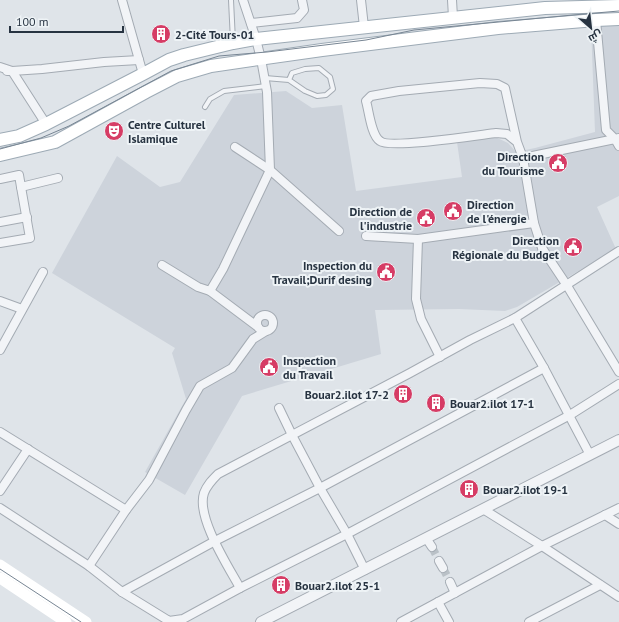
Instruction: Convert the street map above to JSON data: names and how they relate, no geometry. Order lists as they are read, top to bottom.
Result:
{
  "places": {
    "building": [
      "2-Cité Tours-01",
      "Bouar2.ilot 17-2",
      "Bouar2.ilot 17-1",
      "Bouar2.ilot 19-1",
      "Bouar2.ilot 25-1"
    ],
    "theatre": ["Centre Culturel Islamique"],
    "public building": [
      "Direction du Tourisme",
      "Direction de l'énergie",
      "Direction de l'industrie",
      "Direction Régionale du Budget",
      "Inspection du Travail;Durif desing",
      "Inspection du Travail"
    ]
  },
  "scale_bar": "100 m",
  "north": "bottom right"
}
